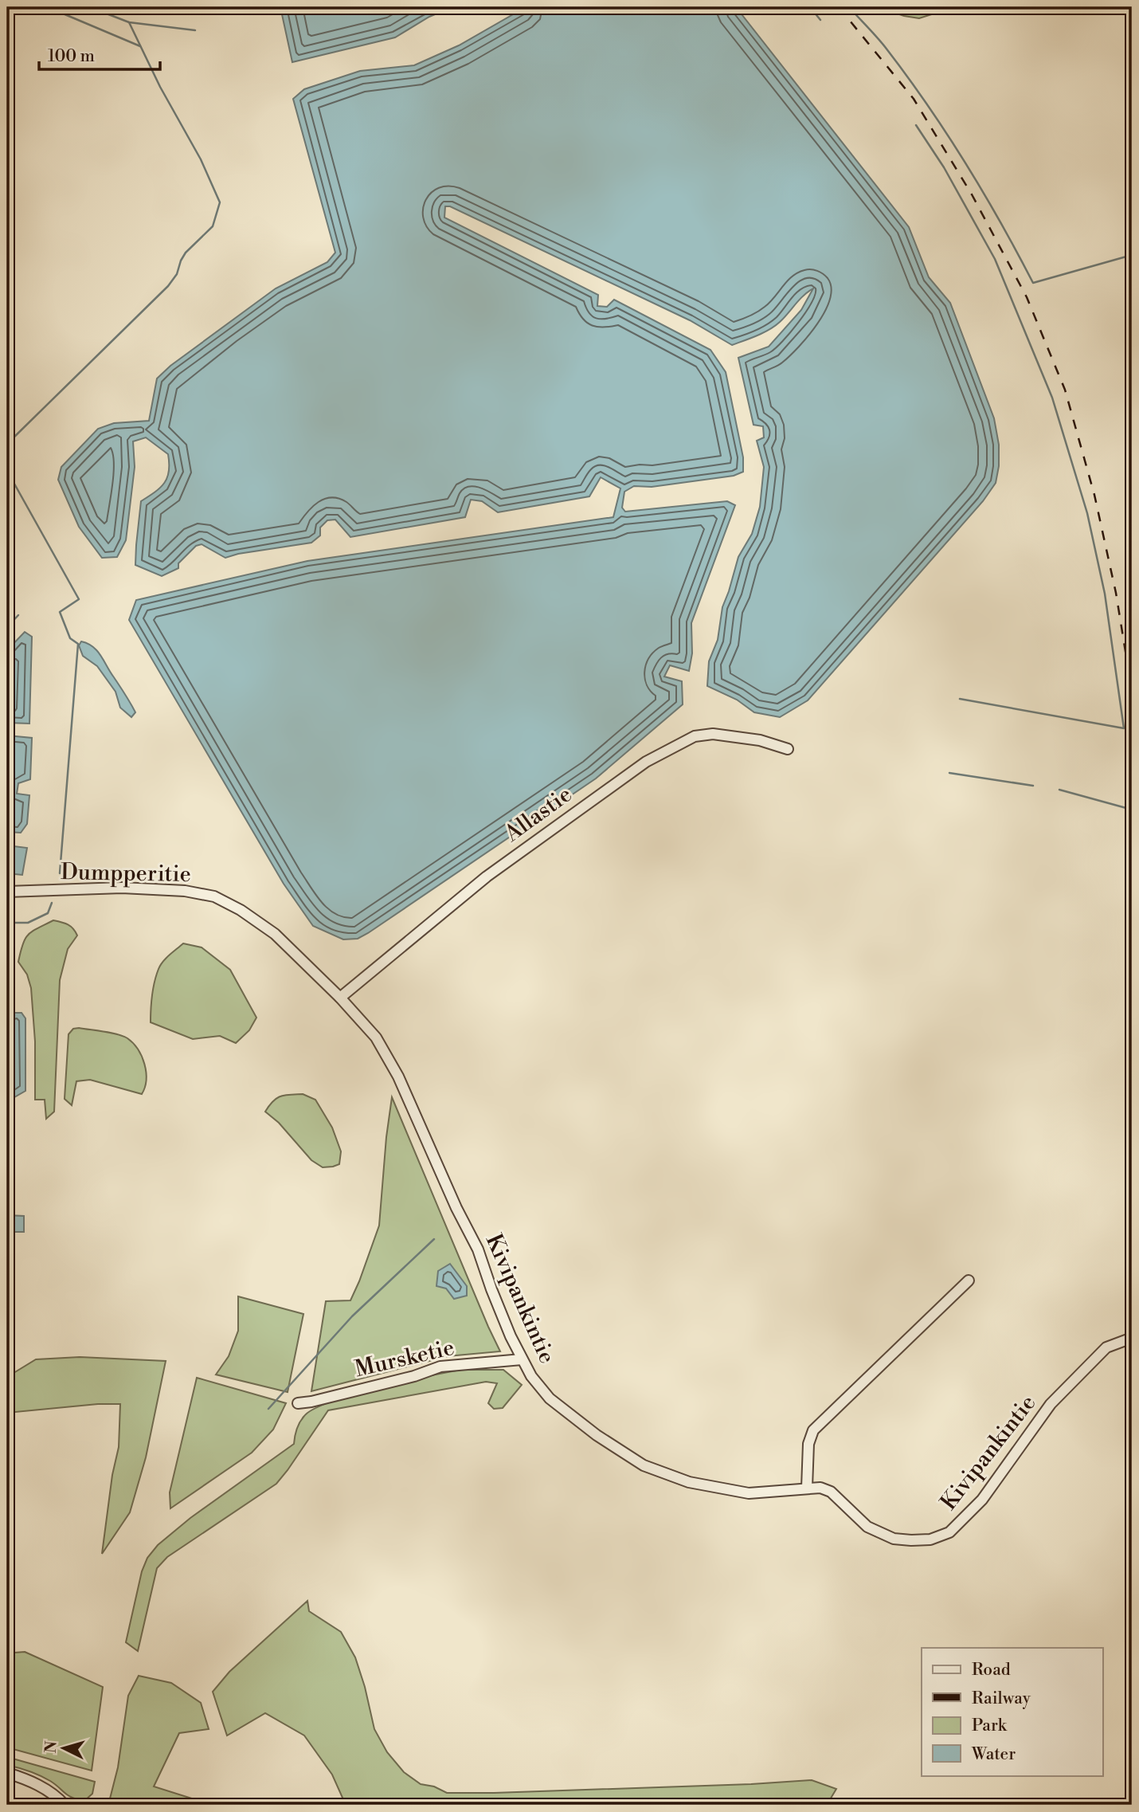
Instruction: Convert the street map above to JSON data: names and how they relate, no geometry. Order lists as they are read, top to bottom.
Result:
{
  "streets": {
    "street": [
      "Allastie",
      "Dumpperitie",
      "Kivipankintie",
      "Mursketie"
    ]
  },
  "crossings": [
    ["Allastie", "Dumpperitie"],
    ["Allastie", "Kivipankintie"],
    ["Dumpperitie", "Kivipankintie"],
    ["Kivipankintie", "Mursketie"]
  ],
  "legend": [
    "Road",
    "Railway",
    "Park",
    "Water"
  ],
  "scale_bar": "100 m",
  "north": "left"
}
